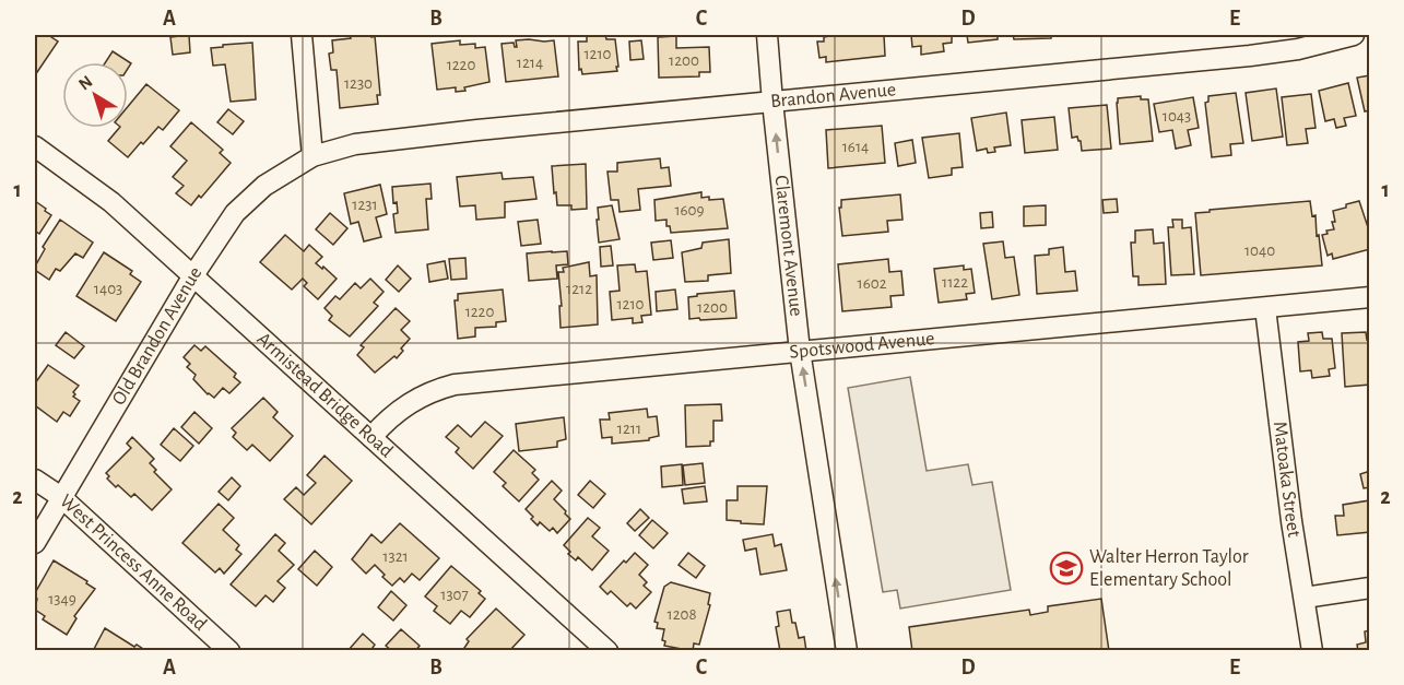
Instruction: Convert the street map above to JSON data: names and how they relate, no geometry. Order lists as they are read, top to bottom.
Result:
{
  "streets": {
    "street": [
      "Brandon Avenue",
      "Claremont Avenue",
      "Old Brandon Avenue",
      "Spotswood Avenue",
      "Armistead Bridge Road",
      "Matoaka Street",
      "West Princess Anne Road"
    ]
  },
  "crossings": [
    ["Brandon Avenue", "Claremont Avenue"],
    ["Brandon Avenue", "Old Brandon Avenue"],
    ["Claremont Avenue", "Spotswood Avenue"],
    ["Old Brandon Avenue", "Armistead Bridge Road"],
    ["Old Brandon Avenue", "West Princess Anne Road"],
    ["Spotswood Avenue", "Armistead Bridge Road"],
    ["Spotswood Avenue", "Matoaka Street"]
  ],
  "one_way": ["Claremont Avenue"],
  "places": {
    "school or university": ["Walter Herron Taylor Elementary School"]
  },
  "house_numbers": [
    "1210",
    "1200",
    "1214",
    "1220",
    "1230",
    "1043",
    "1614",
    "1231",
    "1609",
    "1040",
    "1122",
    "1602",
    "1403",
    "1212",
    "1210",
    "1200",
    "1220",
    "1211",
    "1321",
    "1307",
    "1349",
    "1208"
  ],
  "north": "top left",
  "grid": {
    "columns": [
      "A",
      "B",
      "C",
      "D",
      "E"
    ],
    "rows": ["1", "2"]
  }
}
